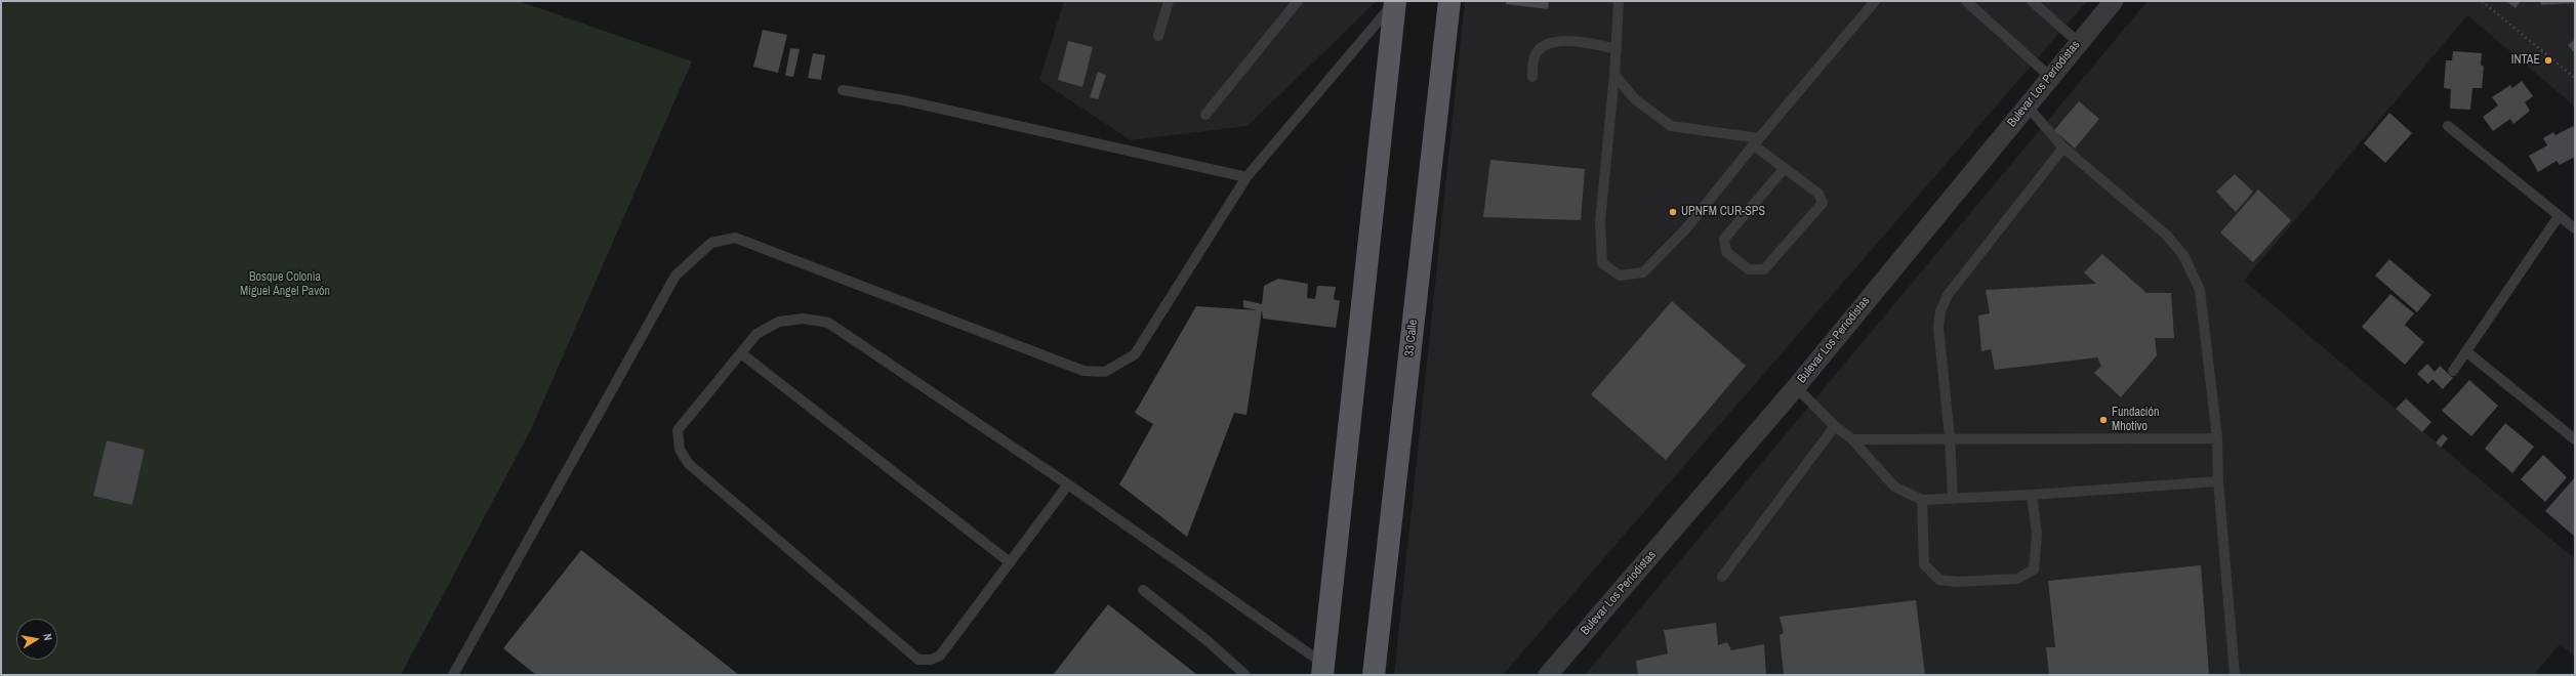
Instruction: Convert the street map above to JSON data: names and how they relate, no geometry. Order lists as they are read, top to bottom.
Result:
{
  "streets": {
    "main road": ["33 Calle"],
    "street": ["Bulevar Los Periodistas"]
  },
  "parks": ["Bosque Colonia Miguel Ángel Pavón"],
  "places": ["INTAE", "UPNFM CUR-SPS", "Fundación Mhotivo"],
  "north": "right"
}
